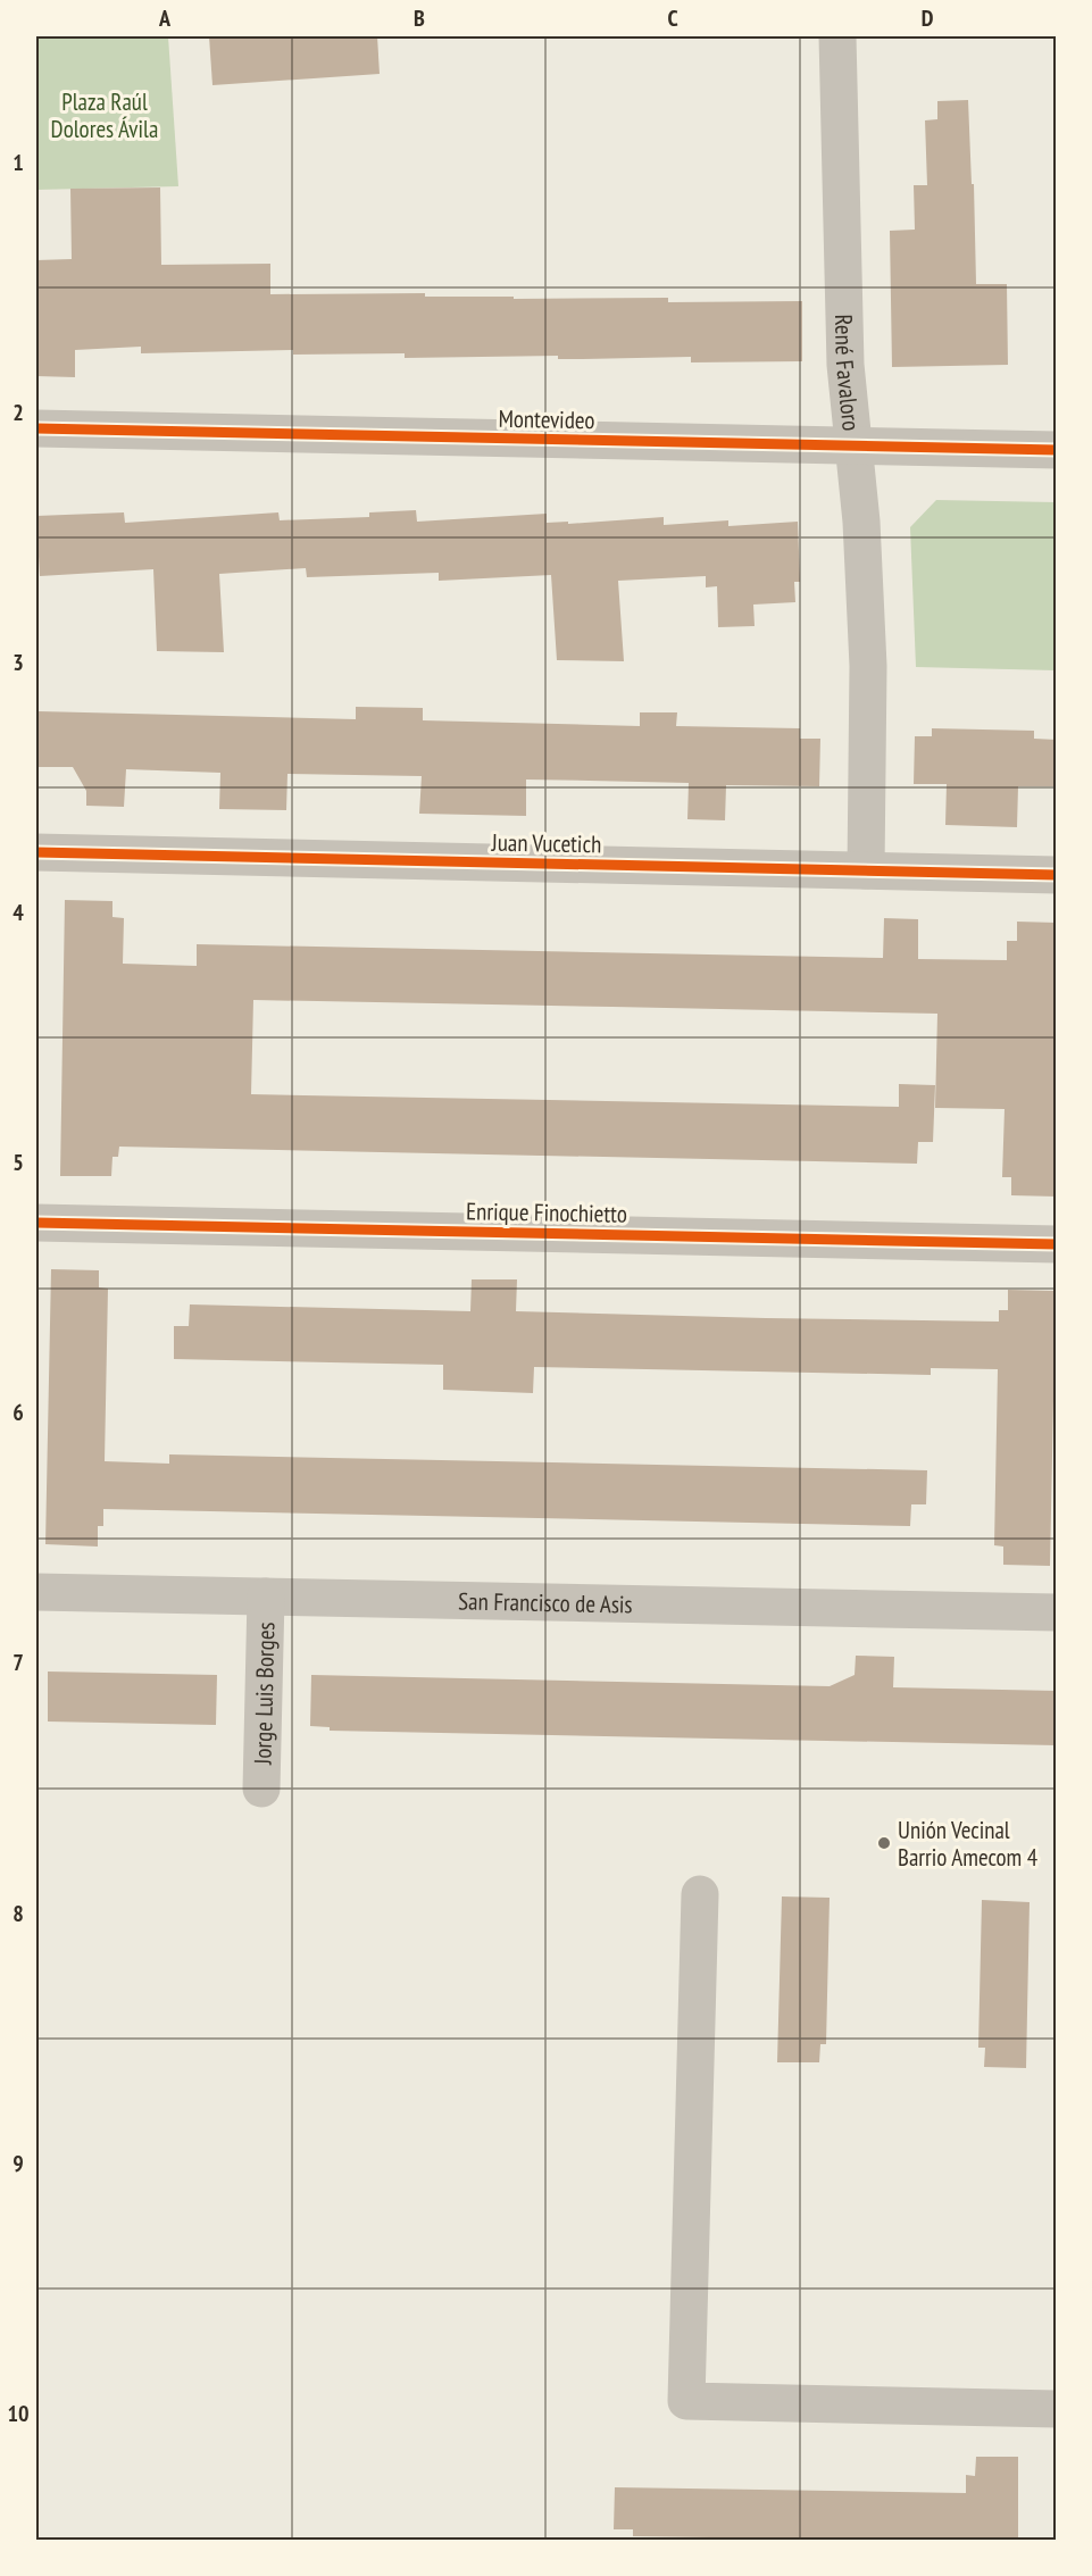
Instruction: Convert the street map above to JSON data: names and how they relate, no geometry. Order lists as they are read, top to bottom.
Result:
{
  "streets": {
    "street": [
      "René Favaloro",
      "Montevideo",
      "Juan Vucetich",
      "Enrique Finochietto",
      "San Francisco de Asis",
      "Jorge Luis Borges"
    ]
  },
  "crossings": [
    ["René Favaloro", "Montevideo"],
    ["René Favaloro", "Juan Vucetich"],
    ["San Francisco de Asis", "Jorge Luis Borges"]
  ],
  "parks": ["Plaza Raúl Dolores Ávila"],
  "places": ["Unión Vecinal Barrio Amecom 4"],
  "grid": {
    "columns": [
      "A",
      "B",
      "C",
      "D"
    ],
    "rows": [
      "1",
      "2",
      "3",
      "4",
      "5",
      "6",
      "7",
      "8",
      "9",
      "10"
    ]
  }
}
